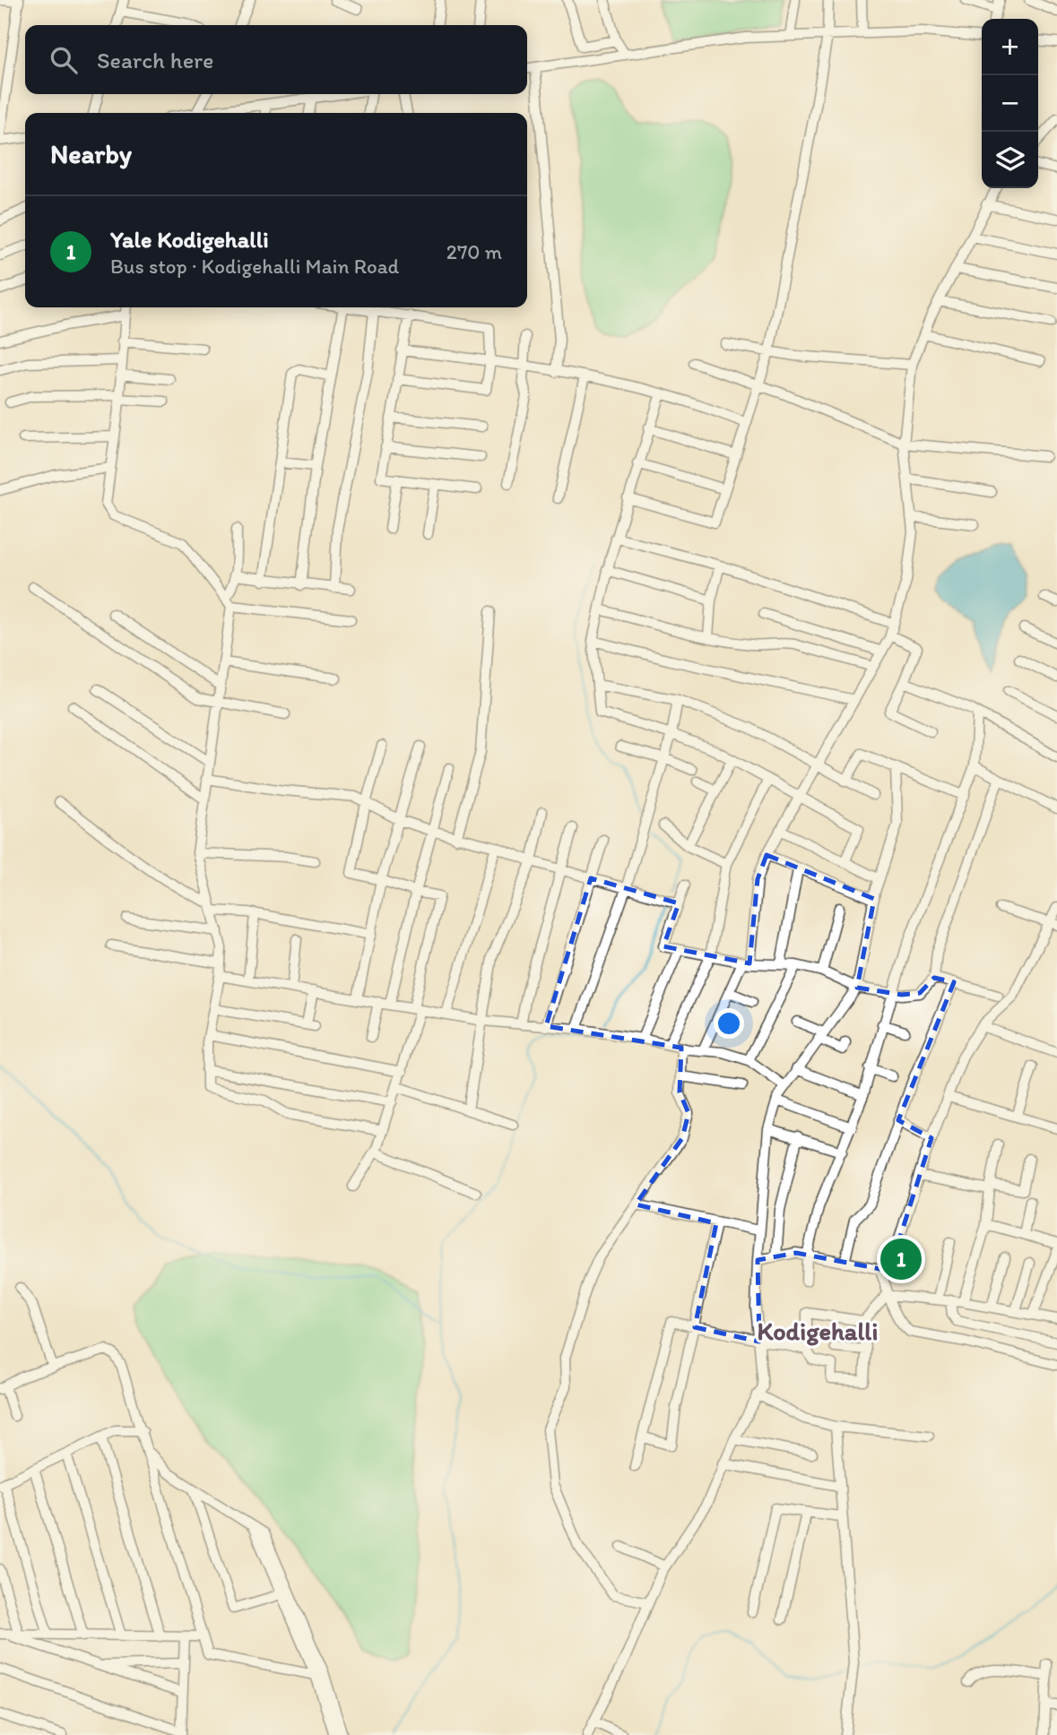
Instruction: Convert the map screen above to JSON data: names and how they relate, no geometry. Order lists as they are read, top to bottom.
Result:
{
  "districts": ["Kodigehalli"],
  "page": {
    "map_buttons": ["+", "−"],
    "search": "Search here",
    "heading": "Nearby",
    "list": [
      {
        "mark": "1",
        "name": "Yale Kodigehalli",
        "note": "Bus stop · Kodigehalli Main Road",
        "value": "270 m"
      }
    ],
    "pins": "1"
  }
}
